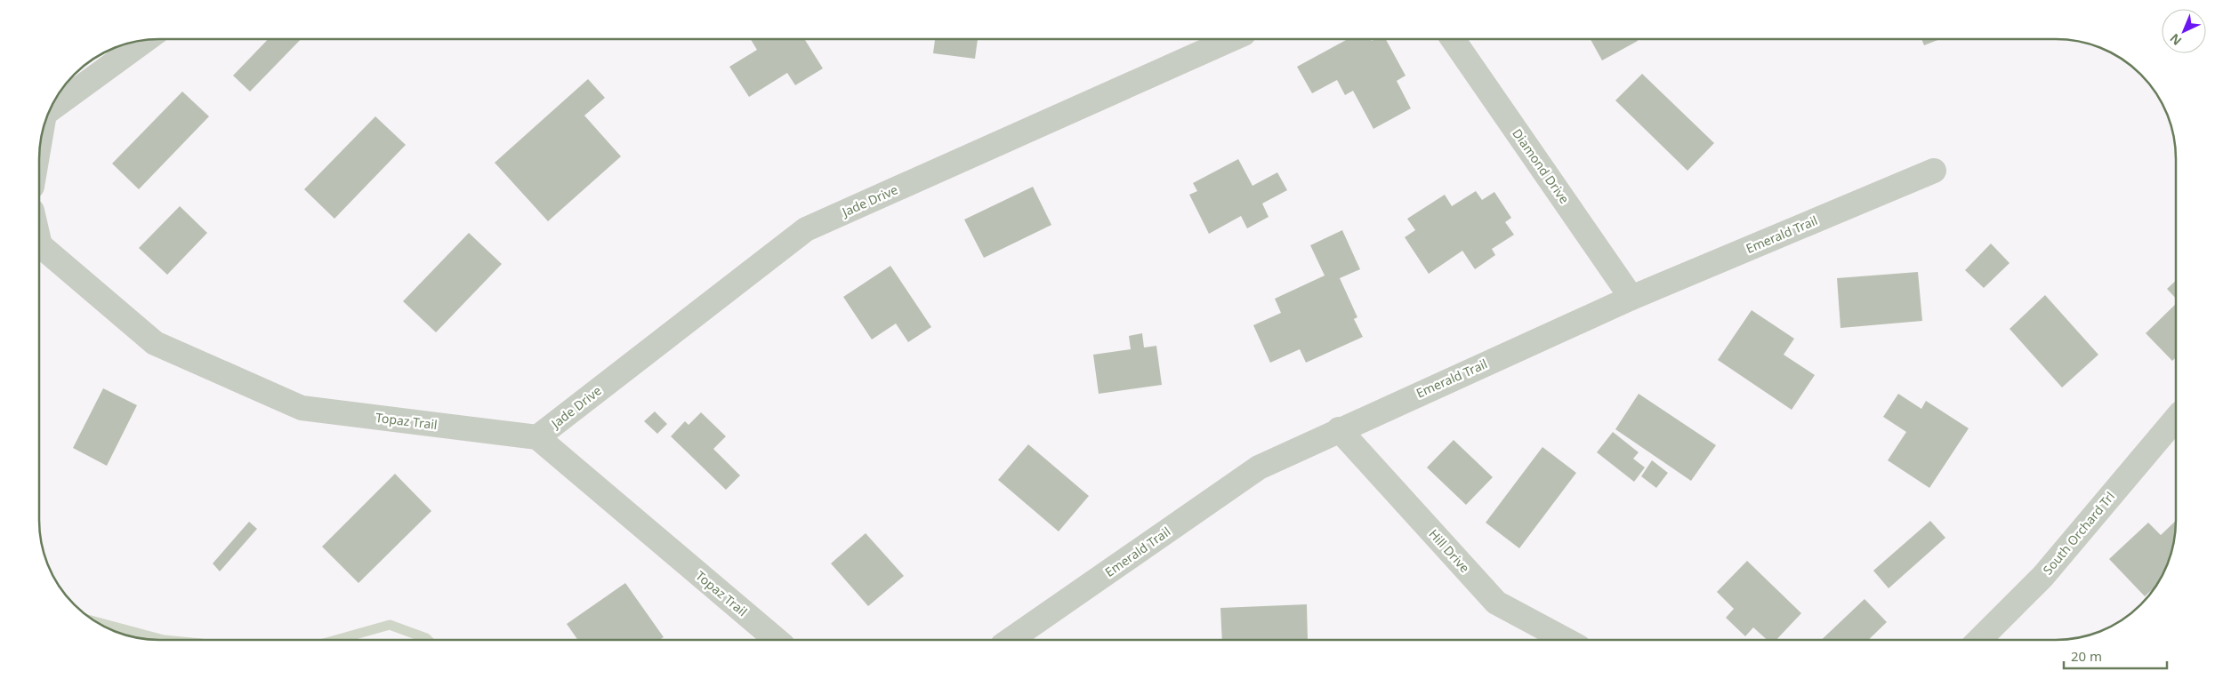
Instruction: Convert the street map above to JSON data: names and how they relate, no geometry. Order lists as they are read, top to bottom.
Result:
{
  "streets": {
    "street": [
      "Diamond Drive",
      "Jade Drive",
      "Emerald Trail",
      "Topaz Trail",
      "South Orchard Trl",
      "Hill Drive"
    ]
  },
  "crossings": [
    ["Diamond Drive", "Emerald Trail"],
    ["Jade Drive", "Topaz Trail"],
    ["Emerald Trail", "Hill Drive"]
  ],
  "scale_bar": "20 m",
  "north": "bottom left"
}
